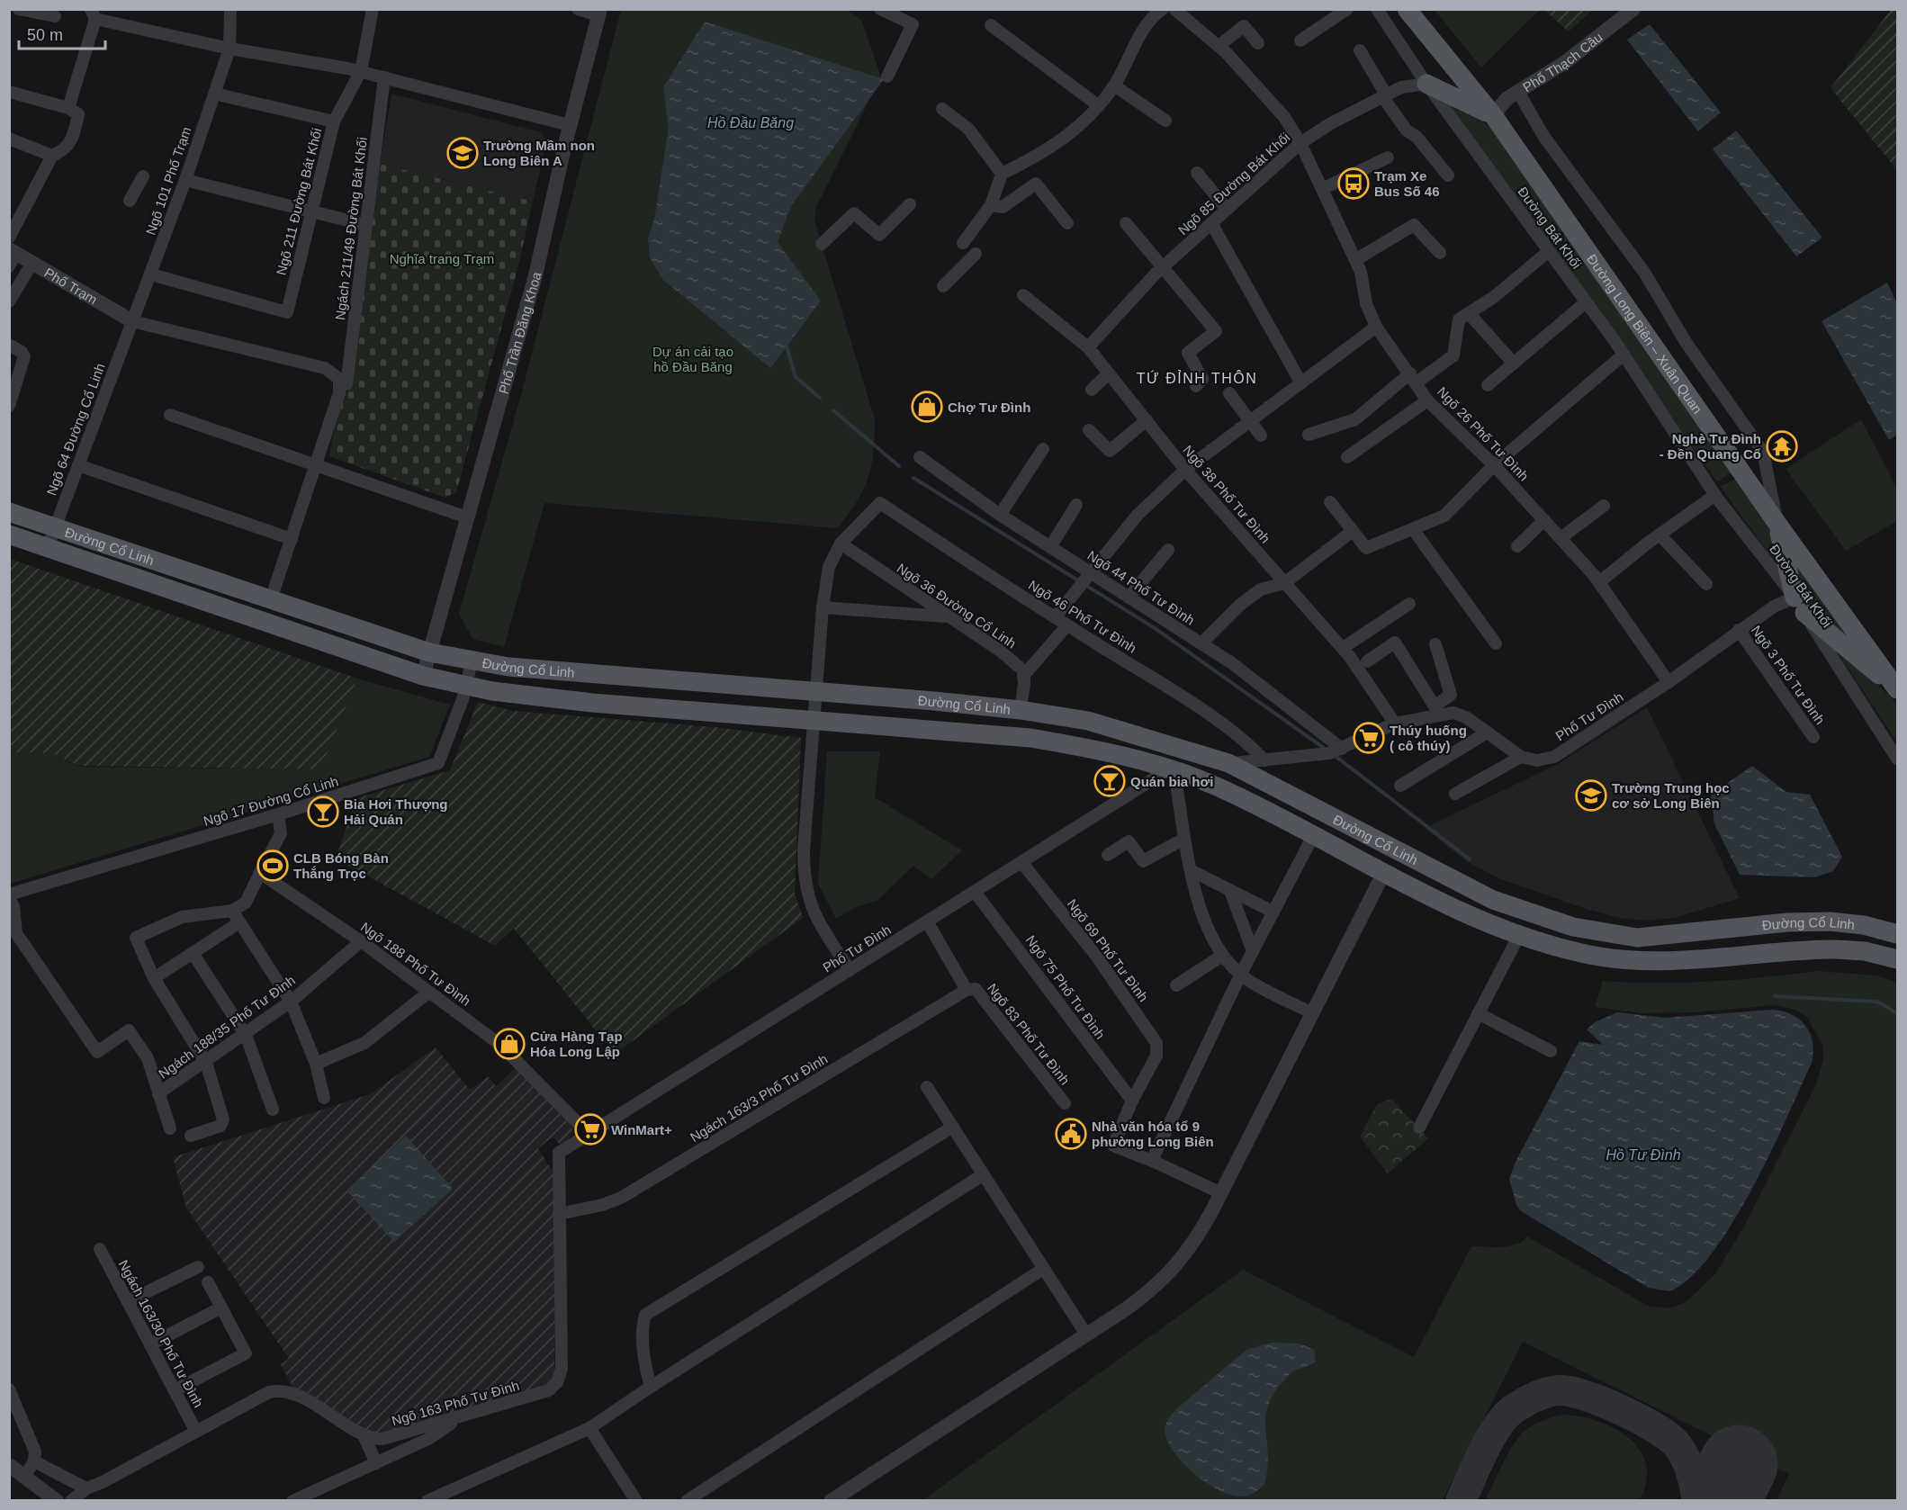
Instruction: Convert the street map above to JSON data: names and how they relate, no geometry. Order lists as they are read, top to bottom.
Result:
{
  "streets": {
    "main road": ["Đường Long Biên – Xuân Quan", "Đường Cổ Linh"],
    "street": [
      "Phố Thạch Cầu",
      "Ngõ 101 Phố Trạm",
      "Ngõ 85 Đường Bát Khối",
      "Ngõ 211 Đường Bát Khối",
      "Đường Bát Khối",
      "Ngách 211/49 Đường Bát Khối",
      "Phố Trạm",
      "Phố Trần Đăng Khoa",
      "Ngõ 64 Đường Cổ Linh",
      "Ngõ 26 Phố Tư Đình",
      "Ngõ 38 Phố Tư Đình",
      "Ngõ 44 Phố Tư Đình",
      "Ngõ 36 Đường Cổ Linh",
      "Ngõ 46 Phố Tư Đình",
      "Ngõ 3 Phố Tư Đình",
      "Phố Tư Đình",
      "Ngõ 17 Đường Cổ Linh",
      "Ngõ 69 Phố Tư Đình",
      "Ngõ 188 Phố Tư Đình",
      "Ngõ 75 Phố Tư Đình",
      "Ngách 188/35 Phố Tư Đình",
      "Ngõ 83 Phố Tư Đình",
      "Ngách 163/3 Phố Tư Đình",
      "Ngách 163/30 Phố Tư Đình",
      "Ngõ 163 Phố Tư Đình"
    ]
  },
  "crossings": [
    ["Phố Thạch Cầu", "Đường Long Biên – Xuân Quan"],
    ["Ngõ 101 Phố Trạm", "Ngõ 211 Đường Bát Khối"],
    ["Ngõ 101 Phố Trạm", "Phố Trạm"],
    ["Ngõ 101 Phố Trạm", "Ngõ 64 Đường Cổ Linh"],
    ["Ngõ 85 Đường Bát Khối", "Đường Bát Khối"],
    ["Ngõ 85 Đường Bát Khối", "Ngõ 26 Phố Tư Đình"],
    ["Ngõ 85 Đường Bát Khối", "Ngõ 38 Phố Tư Đình"],
    ["Đường Bát Khối", "Phố Tư Đình"],
    ["Phố Trạm", "Ngõ 64 Đường Cổ Linh"],
    ["Phố Trần Đăng Khoa", "Đường Cổ Linh"],
    ["Ngõ 64 Đường Cổ Linh", "Đường Cổ Linh"],
    ["Ngõ 26 Phố Tư Đình", "Phố Tư Đình"],
    ["Đường Cổ Linh", "Phố Tư Đình"],
    ["Đường Cổ Linh", "Ngõ 17 Đường Cổ Linh"],
    ["Ngõ 36 Đường Cổ Linh", "Ngõ 46 Phố Tư Đình"],
    ["Ngõ 3 Phố Tư Đình", "Phố Tư Đình"],
    ["Phố Tư Đình", "Ngõ 69 Phố Tư Đình"],
    ["Phố Tư Đình", "Ngõ 188 Phố Tư Đình"],
    ["Phố Tư Đình", "Ngõ 75 Phố Tư Đình"],
    ["Phố Tư Đình", "Ngõ 163 Phố Tư Đình"],
    ["Ngõ 17 Đường Cổ Linh", "Ngách 188/35 Phố Tư Đình"],
    ["Ngõ 69 Phố Tư Đình", "Ngõ 75 Phố Tư Đình"],
    ["Ngõ 188 Phố Tư Đình", "Ngách 188/35 Phố Tư Đình"],
    ["Ngõ 83 Phố Tư Đình", "Ngách 163/3 Phố Tư Đình"],
    ["Ngách 163/3 Phố Tư Đình", "Ngõ 163 Phố Tư Đình"],
    ["Ngách 163/30 Phố Tư Đình", "Ngõ 163 Phố Tư Đình"]
  ],
  "districts": ["TỨ ĐỈNH THÔN"],
  "water": ["Hồ Đầu Băng", "Hồ Tư Đình"],
  "parks": ["Nghĩa trang Trạm", "Dự án cải tạo hồ Đầu Băng"],
  "places": {
    "school or university": ["Trường Mầm non Long Biên A", "Trường Trung học cơ sở Long Biên"],
    "bus stop": ["Trạm Xe Bus Số 46"],
    "shop": ["Chợ Tư Đình", "Cửa Hàng Tạp Hóa Long Lập"],
    "temple": ["Nghè Tư Đình - Đền Quang Cổ"],
    "supermarket": ["Thúy huống ( cô thúy)", "WinMart+"],
    "bar": ["Quán bia hơi", "Bia Hơi Thượng Hải Quán"],
    "sports": ["CLB Bóng Bàn Thắng Trọc"],
    "public building": ["Nhà văn hóa tổ 9 phường Long Biên"]
  },
  "scale_bar": "50 m"
}
